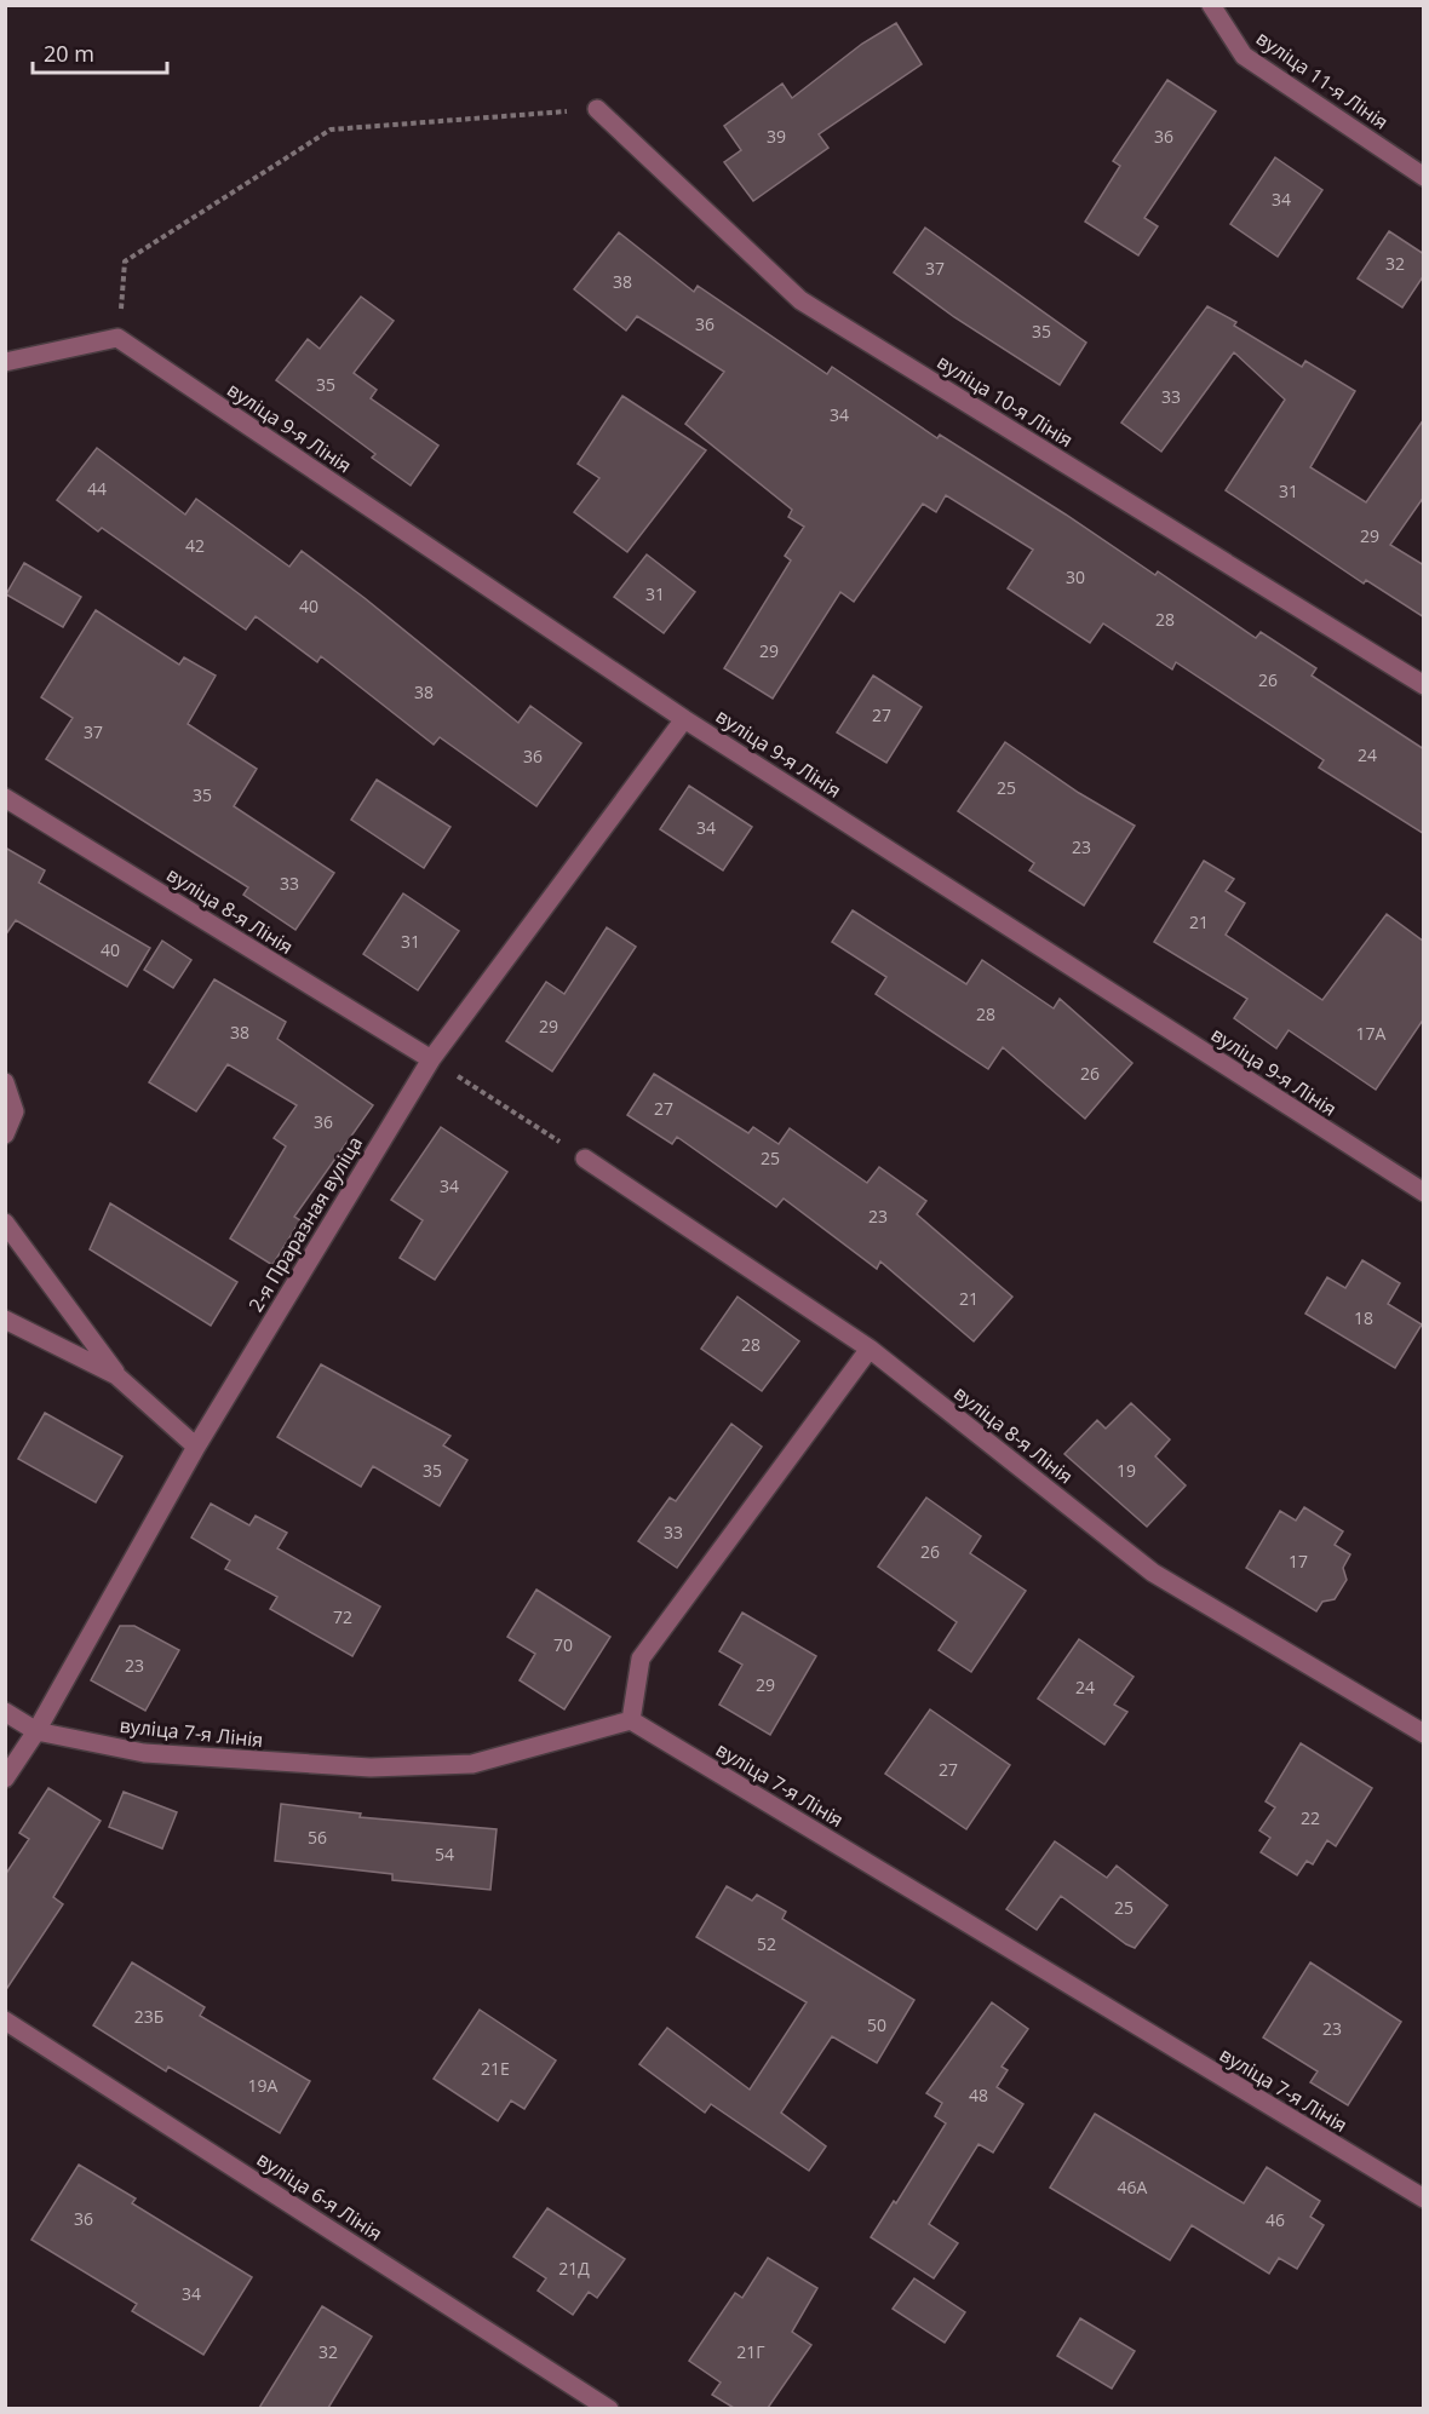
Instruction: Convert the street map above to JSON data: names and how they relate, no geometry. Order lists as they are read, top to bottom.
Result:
{
  "streets": {
    "street": [
      "вуліца 11-я Лінія",
      "вуліца 10-я Лінія",
      "вуліца 9-я Лінія",
      "вуліца 8-я Лінія",
      "2-я Праразная вуліца",
      "вуліца 7-я Лінія",
      "вуліца 6-я Лінія"
    ]
  },
  "crossings": [
    ["вуліца 9-я Лінія", "2-я Праразная вуліца"],
    ["вуліца 8-я Лінія", "2-я Праразная вуліца"],
    ["2-я Праразная вуліца", "вуліца 7-я Лінія"]
  ],
  "house_numbers": [
    "39",
    "36",
    "34",
    "32",
    "37",
    "38",
    "36",
    "35",
    "35",
    "33",
    "34",
    "44",
    "31",
    "29",
    "42",
    "30",
    "31",
    "40",
    "28",
    "29",
    "26",
    "38",
    "27",
    "37",
    "24",
    "36",
    "25",
    "35",
    "34",
    "23",
    "33",
    "21",
    "31",
    "40",
    "28",
    "29",
    "38",
    "17А",
    "26",
    "27",
    "36",
    "25",
    "34",
    "23",
    "21",
    "18",
    "28",
    "35",
    "19",
    "33",
    "26",
    "17",
    "72",
    "70",
    "23",
    "29",
    "24",
    "27",
    "22",
    "56",
    "54",
    "25",
    "52",
    "23Б",
    "50",
    "23",
    "21Е",
    "19А",
    "48",
    "46А",
    "36",
    "46",
    "21Д",
    "34",
    "32",
    "21Г"
  ],
  "scale_bar": "20 m"
}
